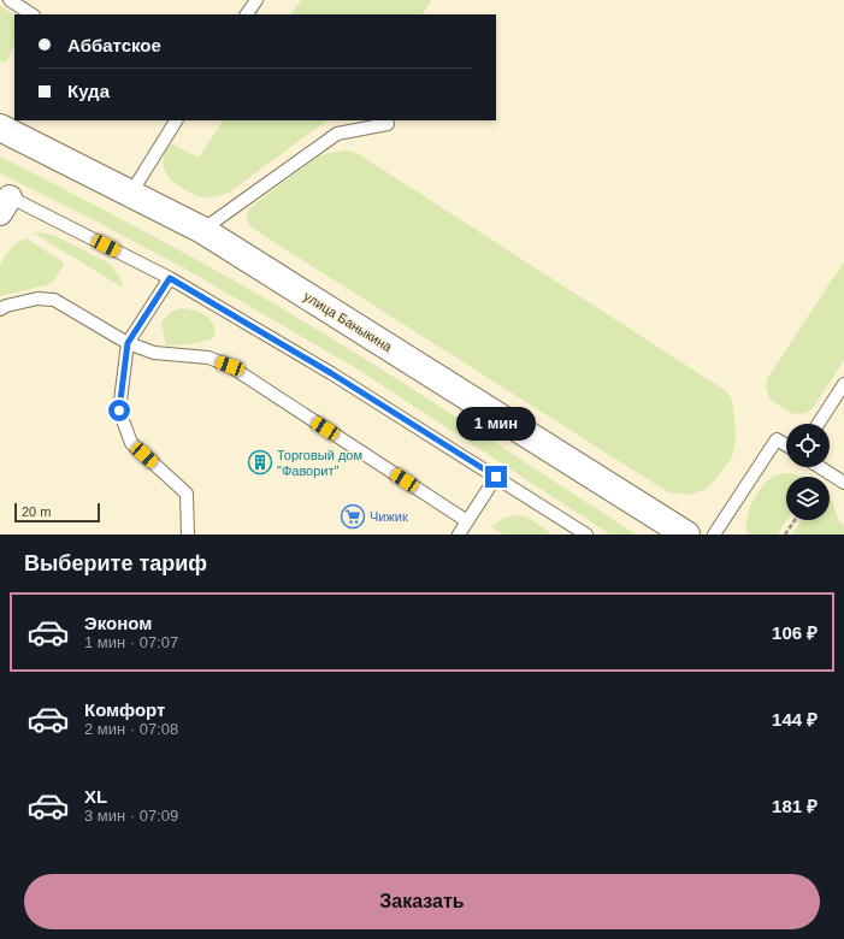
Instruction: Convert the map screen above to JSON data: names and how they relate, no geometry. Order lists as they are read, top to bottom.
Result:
{
  "streets": {
    "main road": ["улица Баныкина"]
  },
  "places": {
    "building": ["Торговый дом \"Фаворит\""],
    "supermarket": ["Чижик"]
  },
  "scale_bar": "20 m",
  "page": {
    "banner": ["Аббатское", "Куда"],
    "bubble": "1 мин",
    "scale": "20 m",
    "heading": "Выберите тариф",
    "list": [
      {
        "name": "Эконом",
        "note": "1 мин · 07:07",
        "value": "106 ₽"
      },
      {
        "name": "Комфорт",
        "note": "2 мин · 07:08",
        "value": "144 ₽"
      },
      {
        "name": "XL",
        "note": "3 мин · 07:09",
        "value": "181 ₽"
      }
    ],
    "buttons": "Заказать"
  }
}
